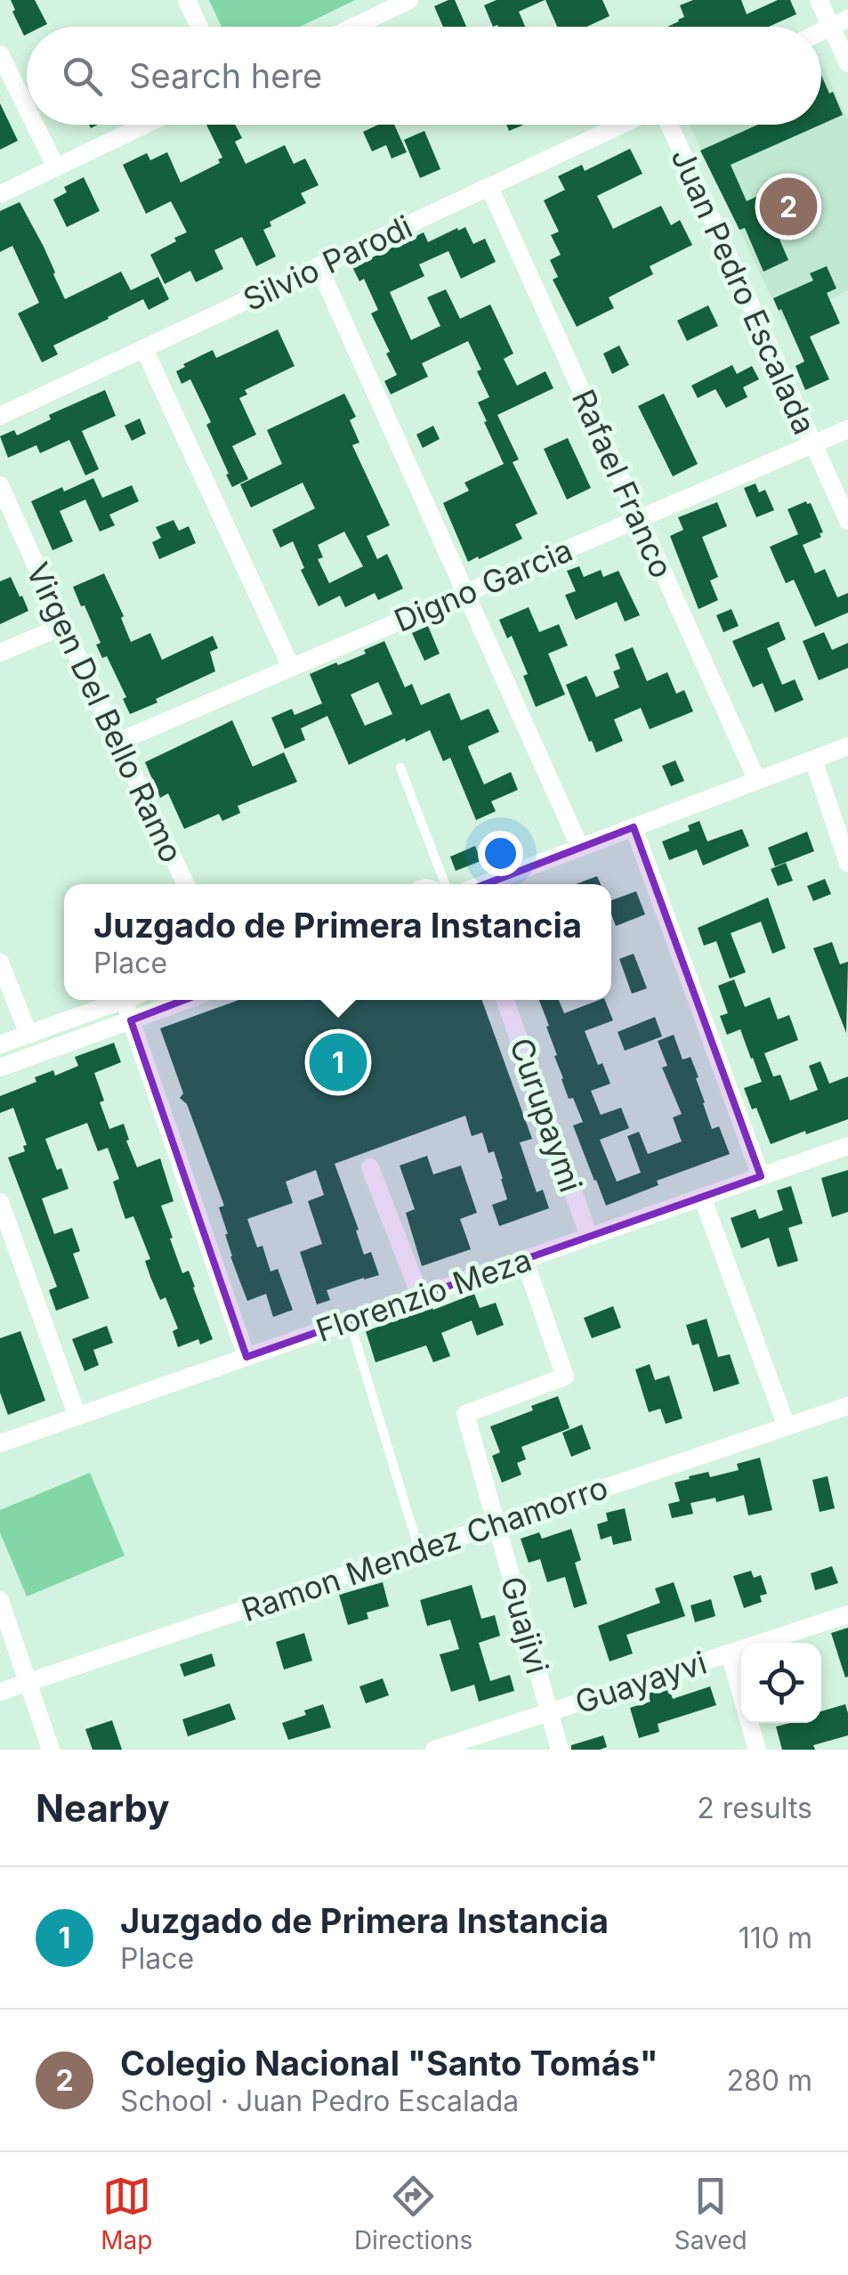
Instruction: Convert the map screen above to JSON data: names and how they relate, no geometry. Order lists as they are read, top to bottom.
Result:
{
  "streets": {
    "street": [
      "Silvio Parodi",
      "Juan Pedro Escalada",
      "Rafael Franco",
      "Digno Garcia",
      "Virgen Del Bello Ramo",
      "Curupaymi",
      "Florenzio Meza",
      "Ramon Mendez Chamorro",
      "Guajivi",
      "Guayayvi"
    ]
  },
  "crossings": [
    ["Silvio Parodi", "Rafael Franco"],
    ["Juan Pedro Escalada", "Digno Garcia"],
    ["Rafael Franco", "Digno Garcia"],
    ["Digno Garcia", "Virgen Del Bello Ramo"],
    ["Curupaymi", "Florenzio Meza"],
    ["Florenzio Meza", "Guajivi"],
    ["Ramon Mendez Chamorro", "Guajivi"],
    ["Guajivi", "Guayayvi"]
  ],
  "page": {
    "search": "Search here",
    "pins": ["2", "1"],
    "popup": ["Juzgado de Primera Instancia", "Place"],
    "heading": ["Nearby", "2 results"],
    "list": [
      {
        "mark": "1",
        "name": "Juzgado de Primera Instancia",
        "note": "Place",
        "value": "110 m"
      },
      {
        "mark": "2",
        "name": "Colegio Nacional \"Santo Tomás\"",
        "note": "School · Juan Pedro Escalada",
        "value": "280 m"
      }
    ],
    "nav": ["Map", "Directions", "Saved"]
  }
}
